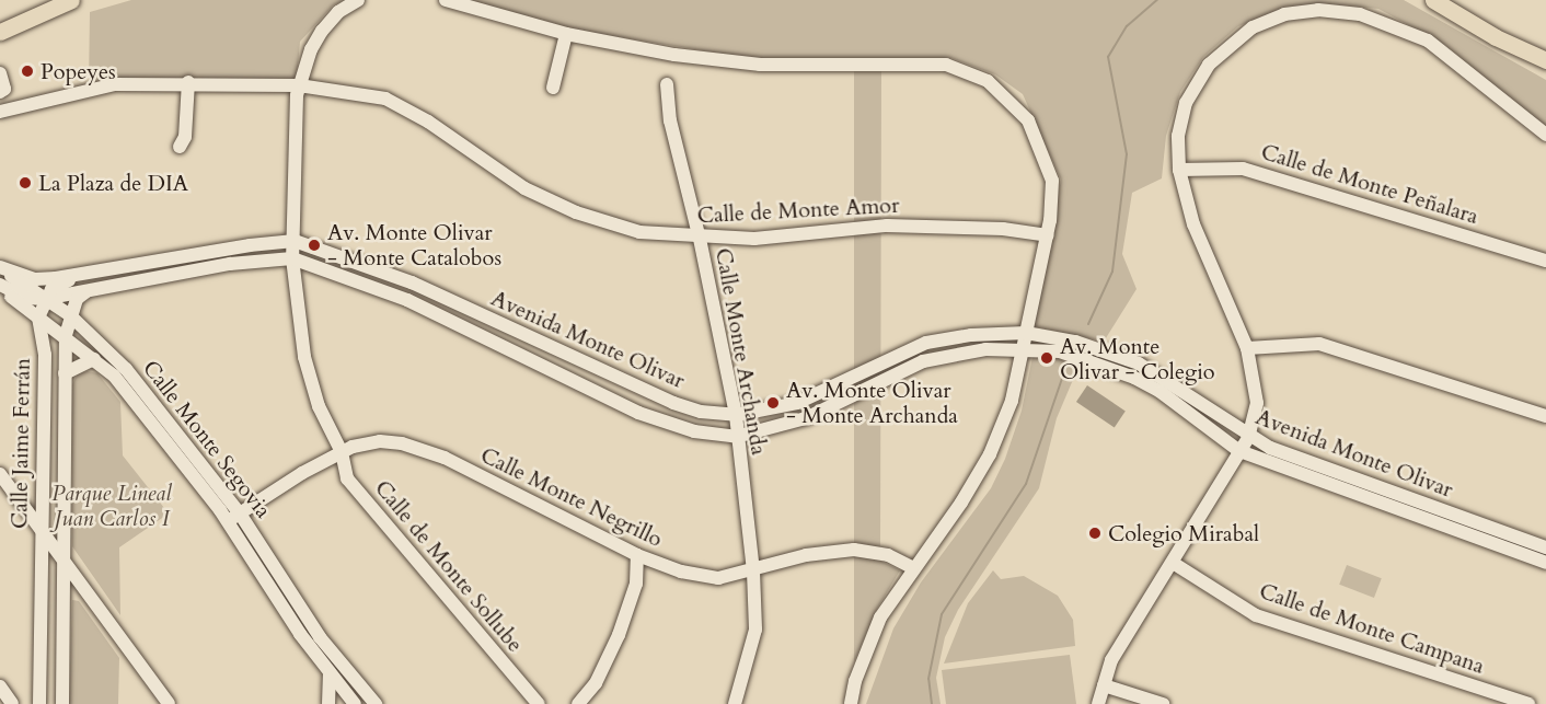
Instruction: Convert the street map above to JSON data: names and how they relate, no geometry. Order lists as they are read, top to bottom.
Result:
{
  "streets": {
    "street": [
      "Calle de Monte Peñalara",
      "Calle de Monte Amor",
      "Avenida Monte Olivar",
      "Calle Monte Archanda",
      "Calle Monte Segovia",
      "Calle Jaime Ferrán",
      "Calle Monte Negrillo",
      "Calle de Monte Sollube",
      "Calle de Monte Campana"
    ]
  },
  "crossings": [
    ["Calle de Monte Amor", "Calle Monte Archanda"],
    ["Calle de Monte Amor", "Calle de Monte Sollube"],
    ["Avenida Monte Olivar", "Calle Monte Archanda"],
    ["Avenida Monte Olivar", "Calle Monte Segovia"],
    ["Avenida Monte Olivar", "Calle de Monte Sollube"],
    ["Calle Monte Archanda", "Calle Monte Negrillo"],
    ["Calle Monte Segovia", "Calle Jaime Ferrán"],
    ["Calle Monte Segovia", "Calle Monte Negrillo"],
    ["Calle Monte Negrillo", "Calle de Monte Sollube"]
  ],
  "parks": ["Parque Lineal Juan Carlos I"],
  "places": [
    "Popeyes",
    "La Plaza de DIA",
    "Av. Monte Olivar - Monte Catalobos",
    "Av. Monte Olivar - Colegio",
    "Av. Monte Olivar - Monte Archanda",
    "Colegio Mirabal"
  ]
}
